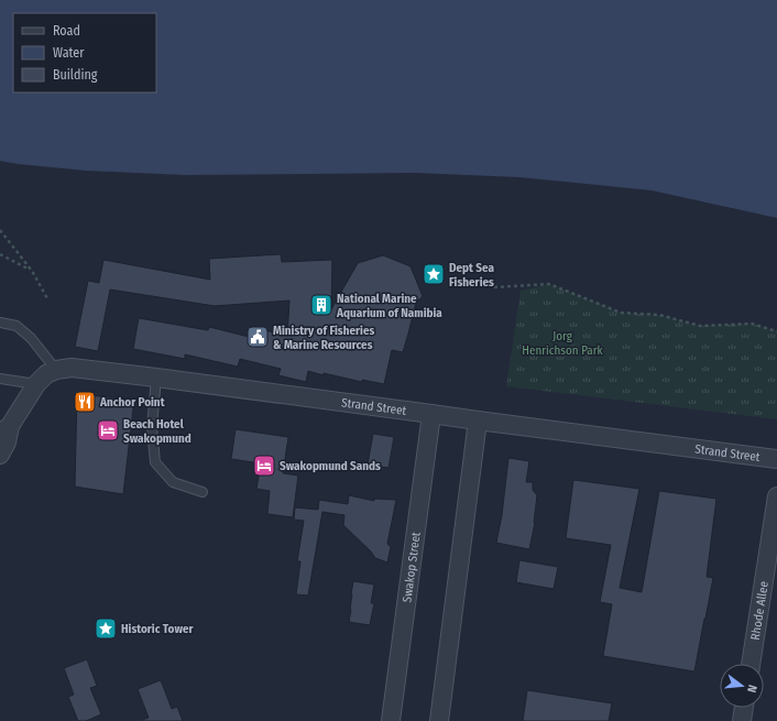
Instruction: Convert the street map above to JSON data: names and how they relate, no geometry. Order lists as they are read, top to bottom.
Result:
{
  "streets": {
    "street": ["Strand Street", "Swakop Street", "Rhode Allee"]
  },
  "crossings": [
    ["Strand Street", "Swakop Street"]
  ],
  "parks": ["Jorg Henrichson Park"],
  "places": {
    "place": ["Dept Sea Fisheries", "Historic Tower"],
    "building": ["National Marine Aquarium of Namibia"],
    "public building": ["Ministry of Fisheries & Marine Resources"],
    "restaurant": ["Anchor Point"],
    "hotel": ["Beach Hotel Swakopmund", "Swakopmund Sands"]
  },
  "legend": ["Road", "Water", "Building"],
  "north": "right"
}
